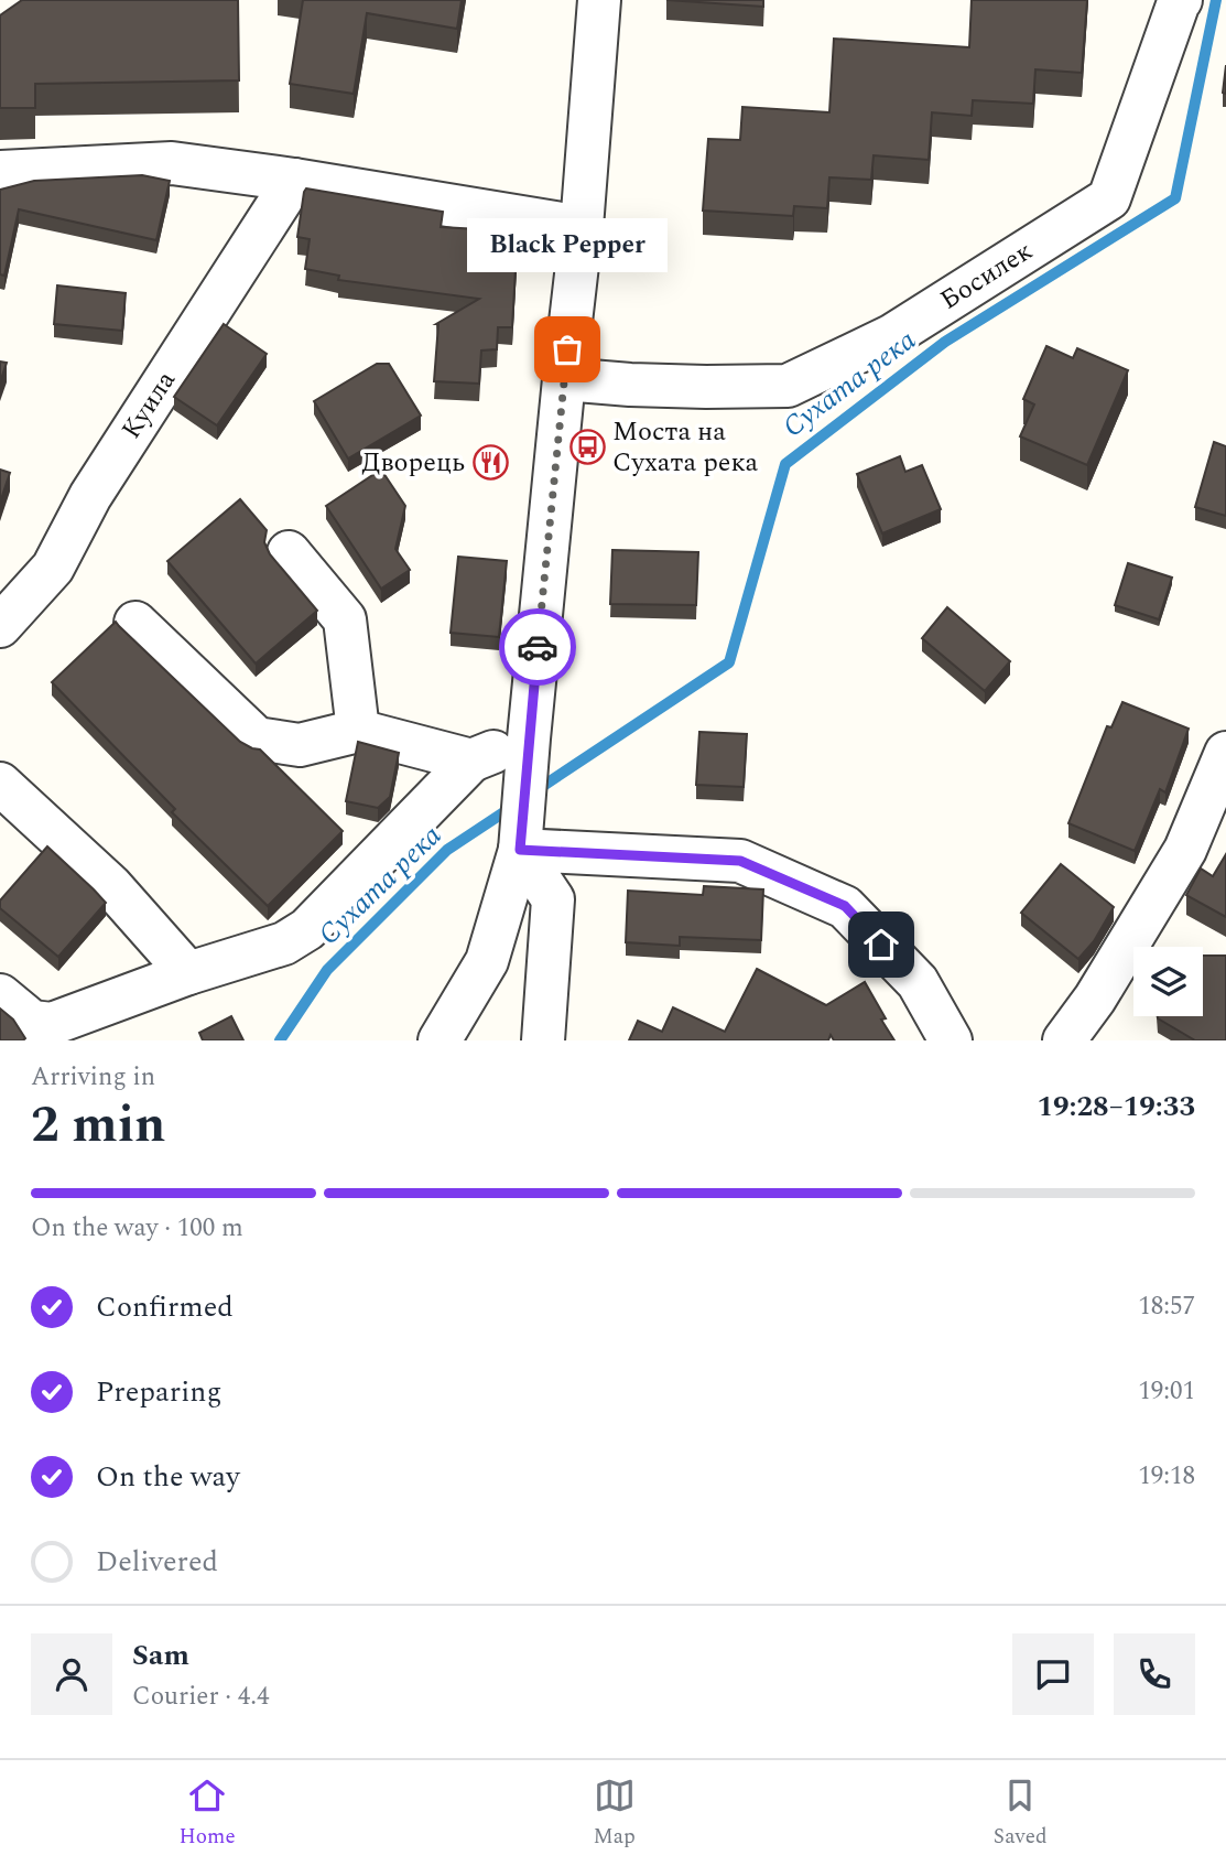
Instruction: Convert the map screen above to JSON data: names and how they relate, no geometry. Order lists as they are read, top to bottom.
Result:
{
  "streets": {
    "street": ["Босилек", "Куила"]
  },
  "water": ["Сухата река"],
  "places": {
    "other": ["Black Pepper"],
    "bus stop": ["Моста на Сухата река"],
    "restaurant": ["Дворець"]
  },
  "page": {
    "bubble": "Black Pepper",
    "heading": ["2 min", "Arriving in", "19:28–19:33"],
    "panel": ["Sam", "Courier · 4.4"],
    "bar": "On the way · 100 m",
    "list": [
      ["Confirmed", "18:57"],
      ["Preparing", "19:01"],
      ["On the way", "19:18"],
      "Delivered"
    ],
    "tabs": ["Home", "Map", "Saved"]
  }
}
